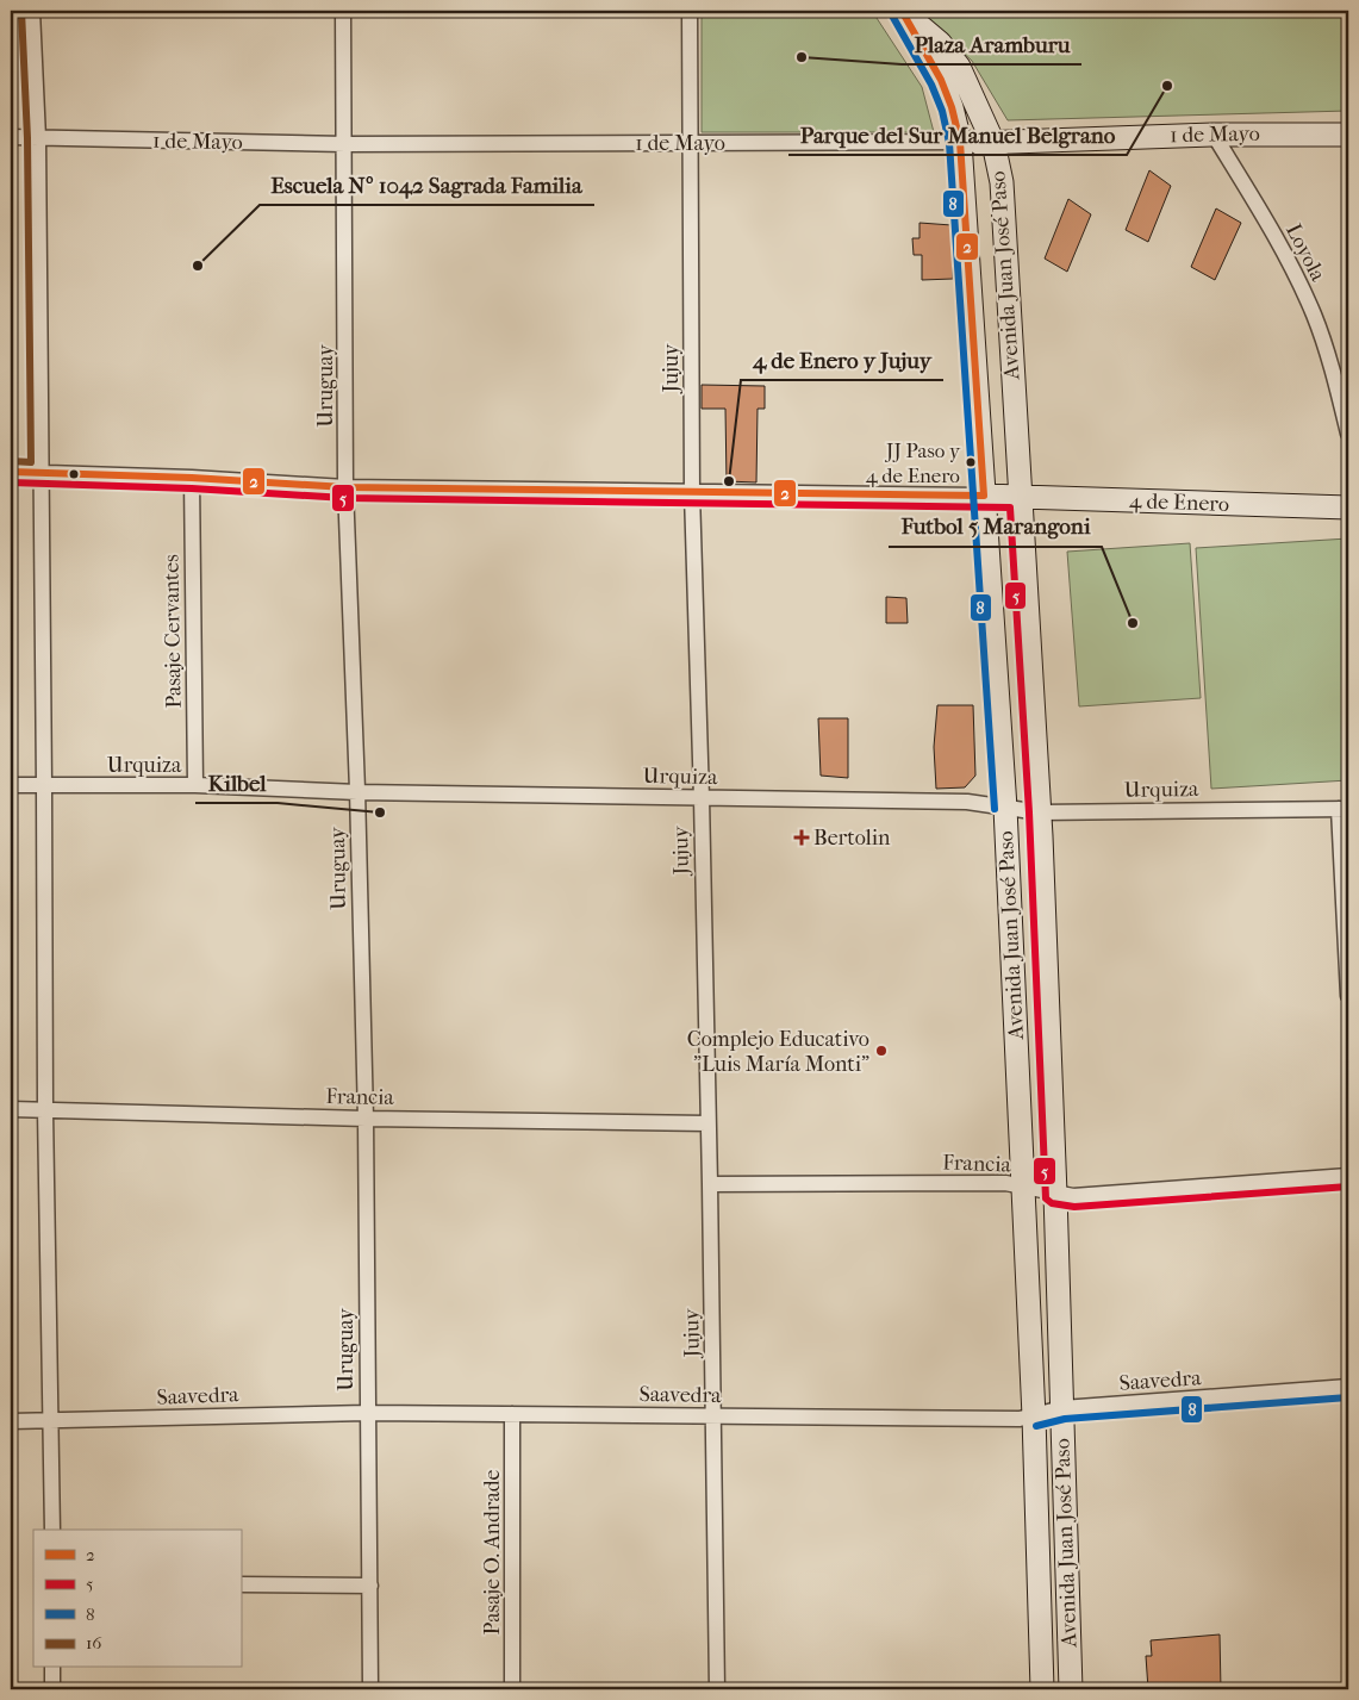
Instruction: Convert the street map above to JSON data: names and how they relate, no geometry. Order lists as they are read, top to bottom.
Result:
{
  "streets": {
    "main road": ["1 de Mayo", "Avenida Juan José Paso", "4 de Enero"],
    "street": [
      "Loyola",
      "Jujuy",
      "Uruguay",
      "Pasaje Cervantes",
      "Urquiza",
      "Francia",
      "Saavedra",
      "Pasaje O. Andrade"
    ]
  },
  "crossings": [
    ["1 de Mayo", "Loyola"],
    ["1 de Mayo", "Avenida Juan José Paso"],
    ["1 de Mayo", "Jujuy"],
    ["1 de Mayo", "Uruguay"],
    ["Avenida Juan José Paso", "4 de Enero"],
    ["Avenida Juan José Paso", "Urquiza"],
    ["Avenida Juan José Paso", "Francia"],
    ["Avenida Juan José Paso", "Saavedra"],
    ["Jujuy", "4 de Enero"],
    ["Jujuy", "Urquiza"],
    ["Jujuy", "Francia"],
    ["Jujuy", "Saavedra"],
    ["Uruguay", "4 de Enero"],
    ["Uruguay", "Urquiza"],
    ["Uruguay", "Francia"],
    ["Uruguay", "Saavedra"],
    ["4 de Enero", "Pasaje Cervantes"],
    ["Pasaje Cervantes", "Urquiza"],
    ["Saavedra", "Pasaje O. Andrade"]
  ],
  "places": {
    "other": [
      "Plaza Aramburu",
      "Parque del Sur Manuel Belgrano",
      "Escuela Nº 1042 Sagrada Familia",
      "JJ Paso y 4 de Enero",
      "4 de Enero y Jujuy",
      "Futbol 5 Marangoni",
      "Kilbel",
      "Complejo Educativo \"Luis María Monti\""
    ],
    "health": ["Bertolin"]
  },
  "lines": [
    "transit line 2",
    "transit line 16",
    "transit line 8",
    "transit line 5"
  ],
  "legend": [
    "2",
    "5",
    "8",
    "16"
  ]
}
